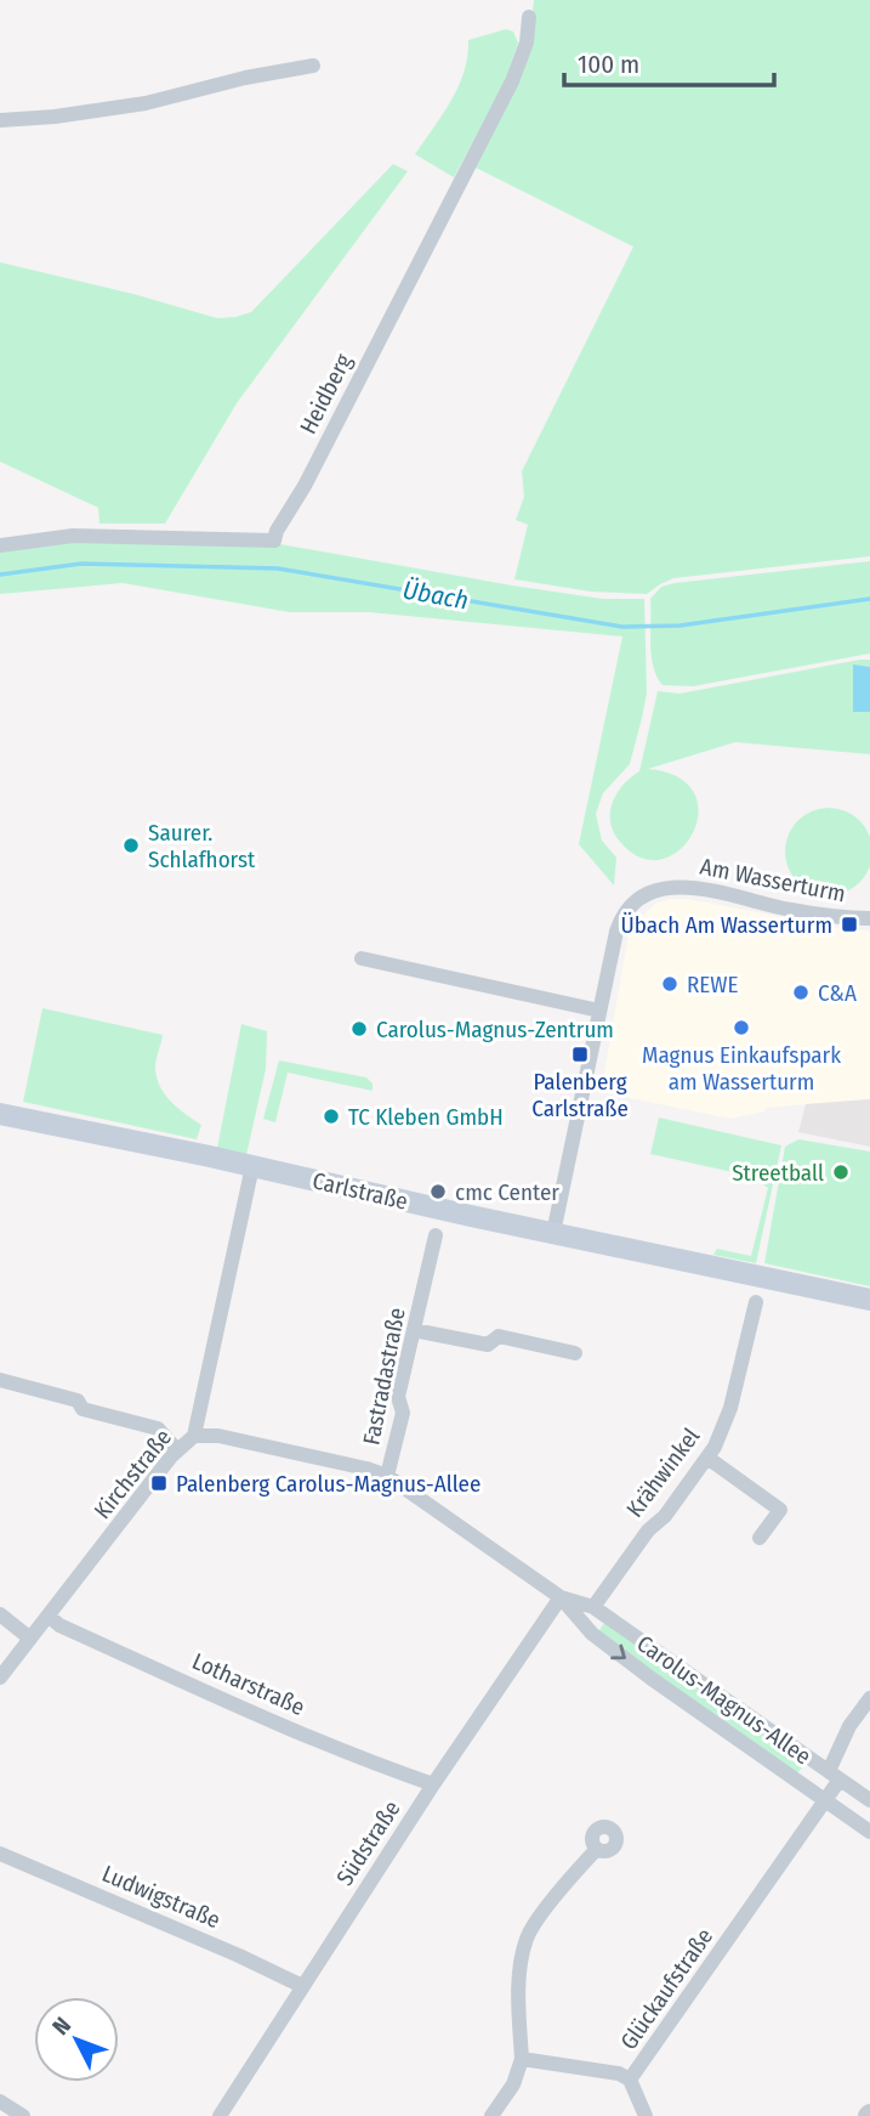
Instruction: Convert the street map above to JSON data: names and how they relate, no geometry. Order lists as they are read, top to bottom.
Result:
{
  "streets": {
    "main road": ["Carlstraße"],
    "street": [
      "Heidberg",
      "Am Wasserturm",
      "Fastradastraße",
      "Krähwinkel",
      "Kirchstraße",
      "Lotharstraße",
      "Carolus-Magnus-Allee",
      "Südstraße",
      "Ludwigstraße",
      "Glückaufstraße"
    ]
  },
  "crossings": [
    ["Am Wasserturm", "Carlstraße"],
    ["Carlstraße", "Kirchstraße"],
    ["Fastradastraße", "Carolus-Magnus-Allee"],
    ["Krähwinkel", "Carolus-Magnus-Allee"],
    ["Kirchstraße", "Lotharstraße"],
    ["Kirchstraße", "Carolus-Magnus-Allee"],
    ["Lotharstraße", "Südstraße"],
    ["Carolus-Magnus-Allee", "Südstraße"],
    ["Carolus-Magnus-Allee", "Glückaufstraße"],
    ["Südstraße", "Ludwigstraße"]
  ],
  "water": ["Übach"],
  "places": {
    "other": [
      "Saurer. Schlafhorst",
      "REWE",
      "C&A",
      "Magnus Einkaufspark am Wasserturm",
      "Carolus-Magnus-Zentrum",
      "TC Kleben GmbH",
      "Streetball",
      "cmc Center"
    ],
    "transit": ["Übach Am Wasserturm", "Palenberg Carlstraße", "Palenberg Carolus-Magnus-Allee"]
  },
  "scale_bar": "100 m",
  "north": "top left"
}
